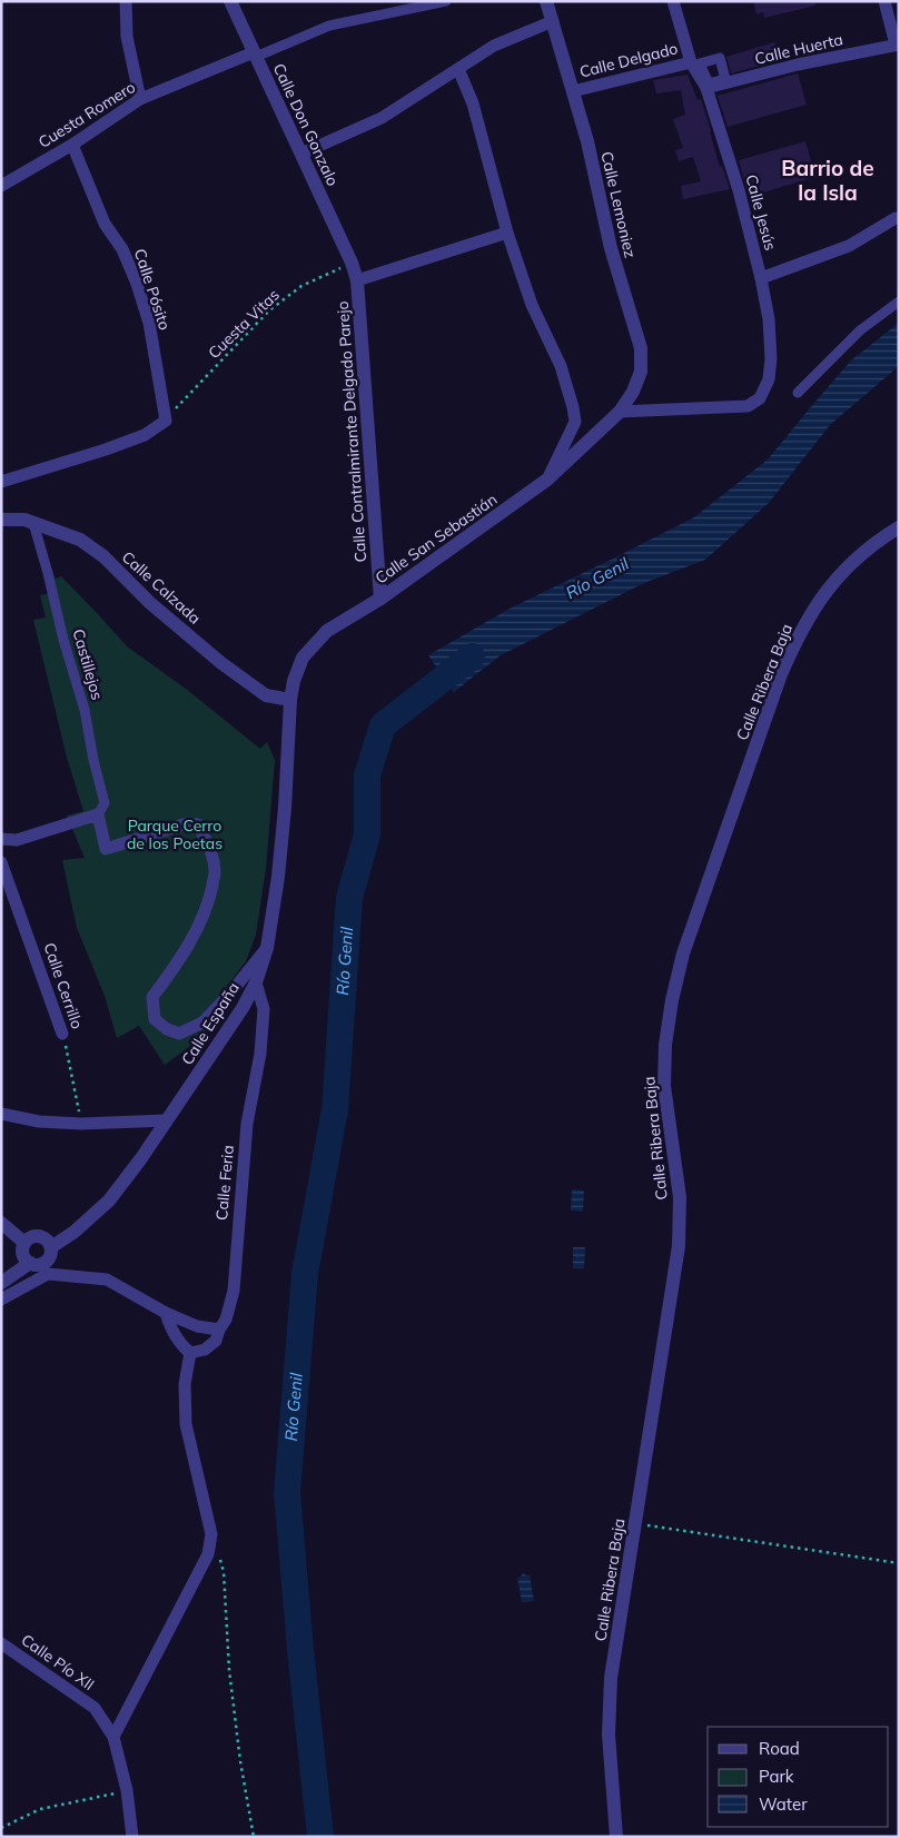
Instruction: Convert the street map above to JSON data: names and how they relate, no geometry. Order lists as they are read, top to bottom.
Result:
{
  "streets": {
    "street": [
      "Calle Huerta",
      "Calle Delgado",
      "Cuesta Romero",
      "Calle Don Gonzalo",
      "Calle Lemoniez",
      "Calle Jesús",
      "Calle Pósito",
      "Calle Contralmirante Delgado Parejo",
      "Calle San Sebastián",
      "Calle Calzada",
      "Castillejos",
      "Calle Ribera Baja",
      "Calle Cerrillo",
      "Calle España",
      "Calle Feria",
      "Calle Pío XII"
    ],
    "path": ["Cuesta Vitas"]
  },
  "crossings": [
    ["Calle Huerta", "Calle Jesús"],
    ["Calle Delgado", "Calle Lemoniez"],
    ["Calle Delgado", "Calle Jesús"],
    ["Cuesta Romero", "Calle Don Gonzalo"],
    ["Cuesta Romero", "Calle Pósito"],
    ["Calle Don Gonzalo", "Cuesta Vitas"],
    ["Calle Don Gonzalo", "Calle Contralmirante Delgado Parejo"],
    ["Calle Lemoniez", "Calle Jesús"],
    ["Calle Lemoniez", "Calle San Sebastián"],
    ["Calle Jesús", "Calle San Sebastián"],
    ["Calle Pósito", "Cuesta Vitas"],
    ["Cuesta Vitas", "Calle Contralmirante Delgado Parejo"],
    ["Calle Contralmirante Delgado Parejo", "Calle San Sebastián"],
    ["Calle San Sebastián", "Calle Calzada"],
    ["Calle San Sebastián", "Calle España"],
    ["Calle Calzada", "Castillejos"],
    ["Calle Calzada", "Calle España"],
    ["Calle España", "Calle Feria"]
  ],
  "districts": ["Barrio de la Isla"],
  "water": ["Río Genil"],
  "parks": ["Parque Cerro de los Poetas"],
  "legend": ["Road", "Park", "Water"]
}
